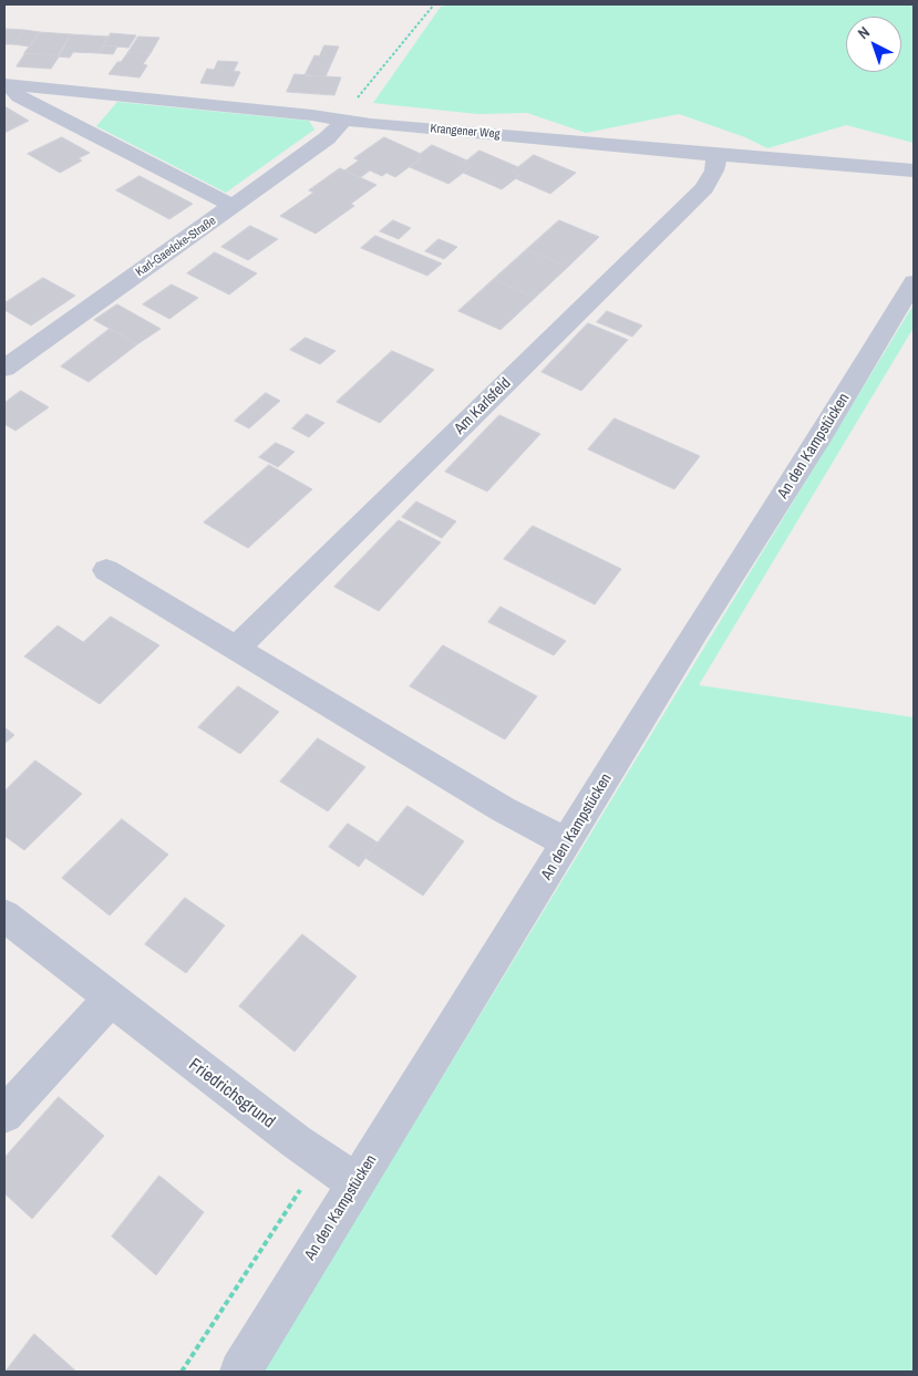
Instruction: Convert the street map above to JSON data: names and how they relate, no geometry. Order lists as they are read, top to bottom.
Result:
{
  "streets": {
    "street": [
      "Krangener Weg",
      "Karl-Gaedcke-Straße",
      "Am Karlsfeld",
      "An den Kampstücken",
      "Friedrichsgrund"
    ]
  },
  "crossings": [
    ["Krangener Weg", "Karl-Gaedcke-Straße"],
    ["Krangener Weg", "Am Karlsfeld"],
    ["An den Kampstücken", "Friedrichsgrund"]
  ],
  "north": "top left"
}
